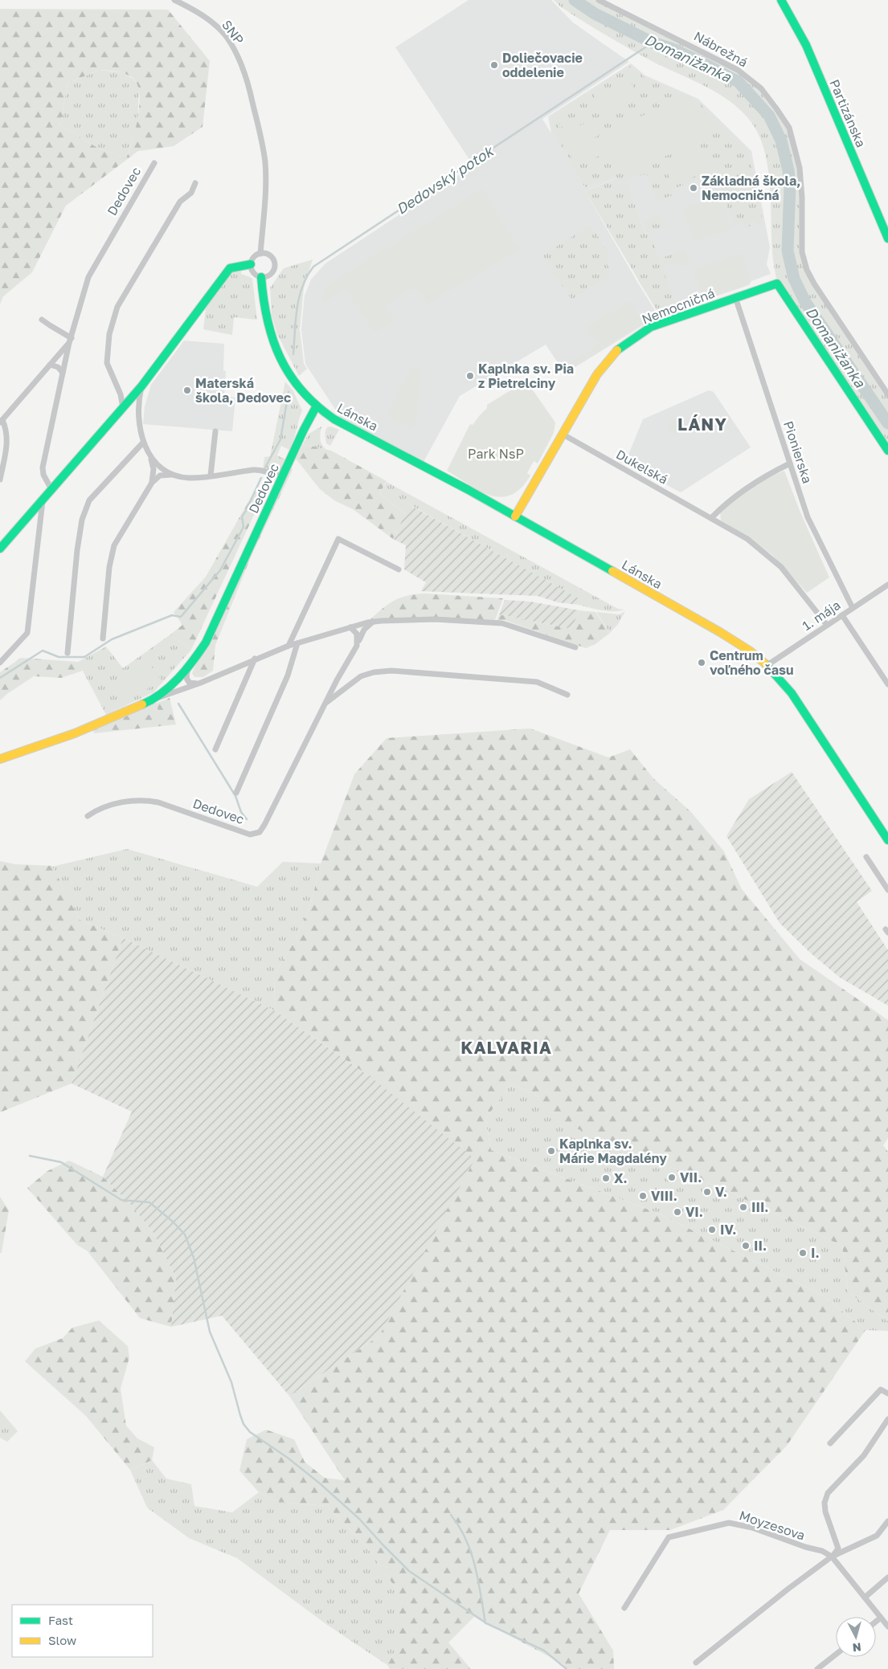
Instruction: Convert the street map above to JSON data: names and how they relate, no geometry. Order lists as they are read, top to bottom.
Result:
{
  "streets": {
    "street": [
      "SNP",
      "Nábrežná",
      "Partizánska",
      "Dedovec",
      "Nemocničná",
      "Lánska",
      "Pionierska",
      "Dukelská",
      "1. mája",
      "Moyzesova"
    ]
  },
  "crossings": [
    ["Dedovec", "Lánska"],
    ["Nemocničná", "Lánska"],
    ["Nemocničná", "Pionierska"],
    ["Nemocničná", "Dukelská"],
    ["Lánska", "1. mája"],
    ["Pionierska", "1. mája"],
    ["Dukelská", "1. mája"]
  ],
  "districts": ["LÁNY", "KALVARIA"],
  "water": ["Domanižanka", "Dedovský potok"],
  "parks": ["Park NsP"],
  "places": [
    "Doliečovacie oddelenie",
    "Základná škola, Nemocničná",
    "Kaplnka sv. Pia z Pietrelciny",
    "Materská škola, Dedovec",
    "Centrum voľného času",
    "Kaplnka sv. Márie Magdalény",
    "VII.",
    "X.",
    "V.",
    "VIII.",
    "III.",
    "VI.",
    "IV.",
    "II.",
    "I."
  ],
  "legend": ["Fast", "Slow"],
  "north": "bottom"
}
